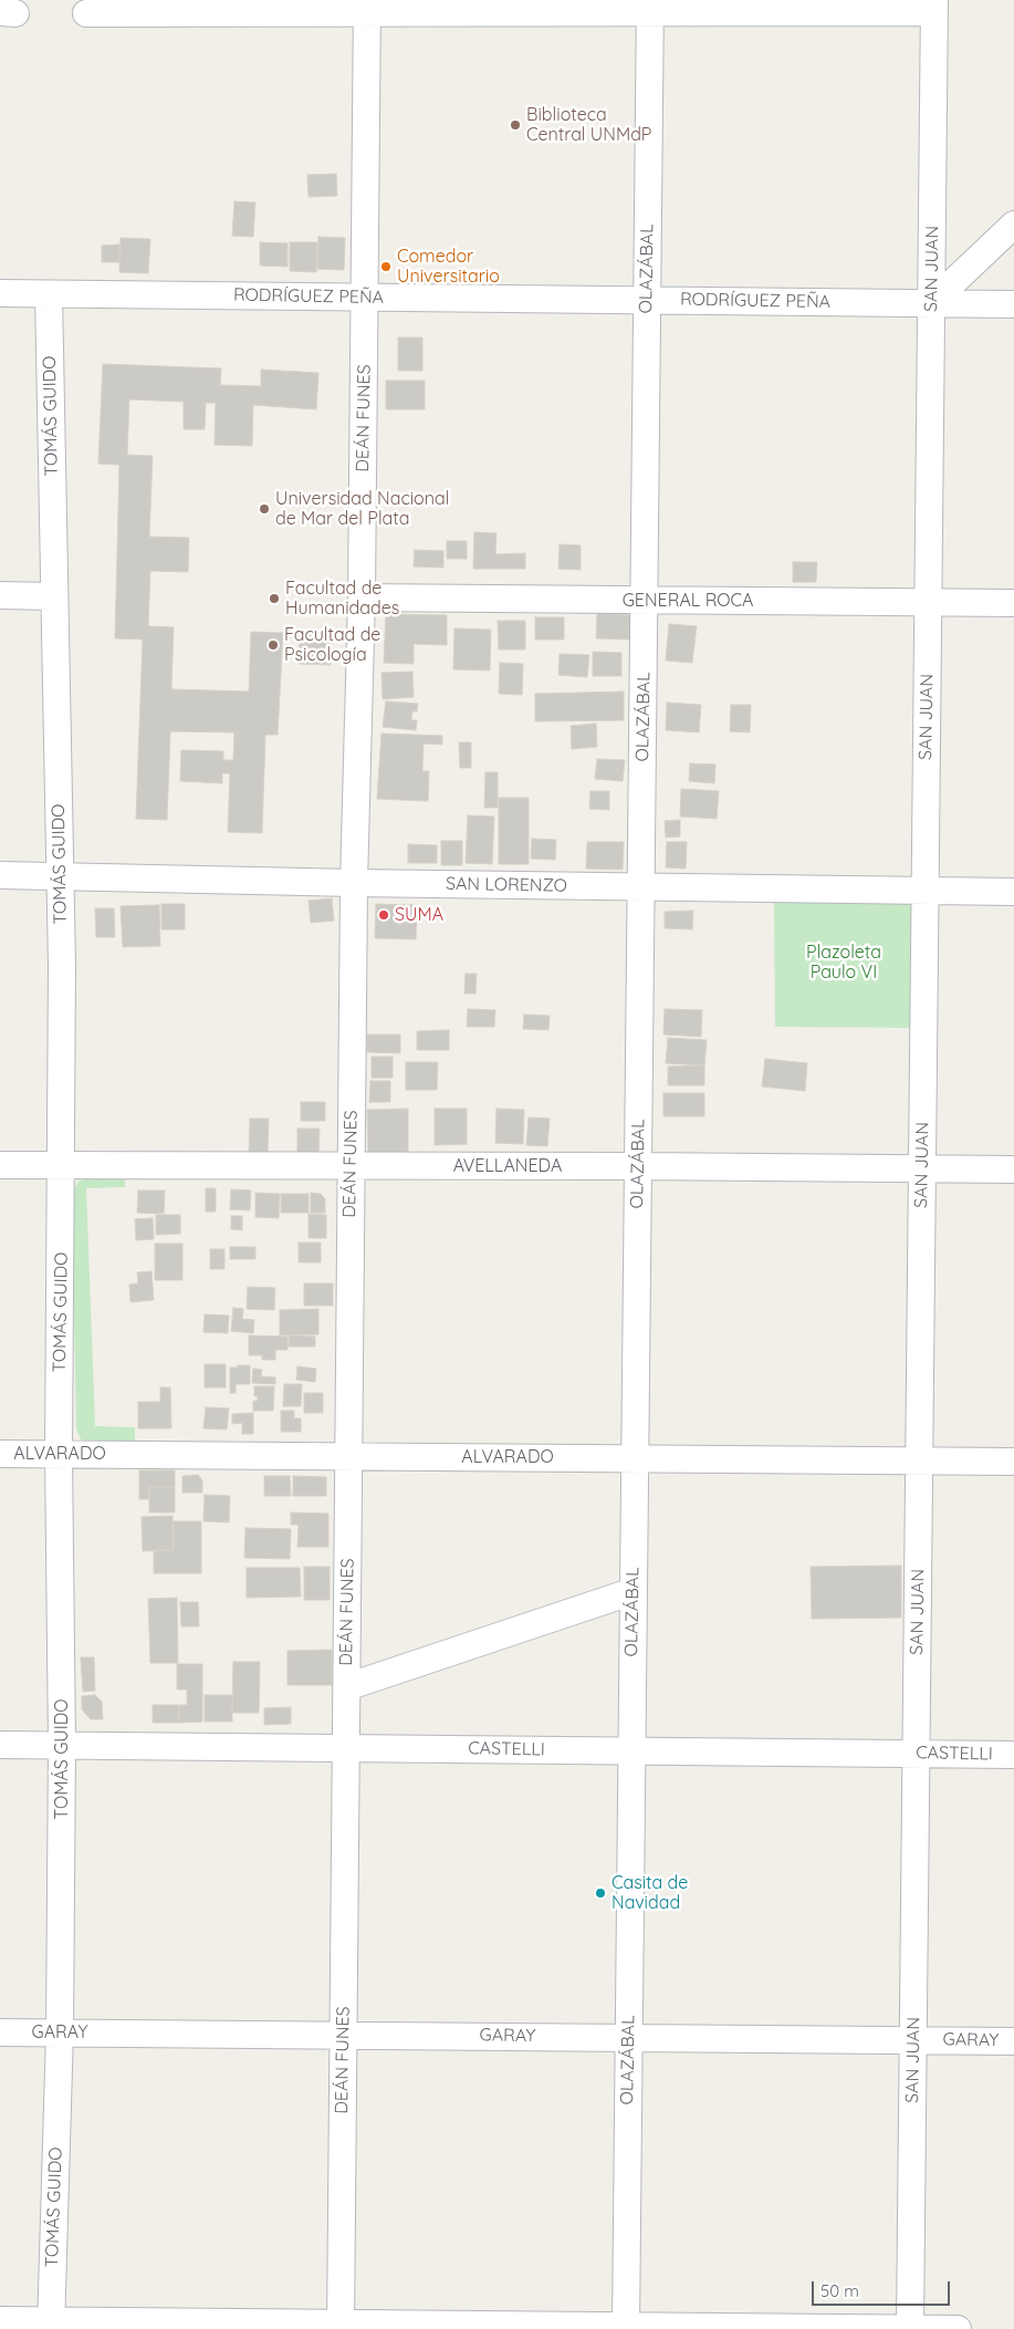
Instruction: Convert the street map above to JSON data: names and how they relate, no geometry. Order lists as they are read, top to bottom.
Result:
{
  "streets": {
    "street": [
      "OLAZÁBAL",
      "SAN JUAN",
      "RODRÍGUEZ PEÑA",
      "TOMÁS GUIDO",
      "DEÁN FUNES",
      "GENERAL ROCA",
      "SAN LORENZO",
      "AVELLANEDA",
      "ALVARADO",
      "CASTELLI",
      "GARAY"
    ]
  },
  "crossings": [
    ["OLAZÁBAL", "RODRÍGUEZ PEÑA"],
    ["OLAZÁBAL", "GENERAL ROCA"],
    ["OLAZÁBAL", "SAN LORENZO"],
    ["OLAZÁBAL", "AVELLANEDA"],
    ["OLAZÁBAL", "ALVARADO"],
    ["OLAZÁBAL", "CASTELLI"],
    ["OLAZÁBAL", "GARAY"],
    ["SAN JUAN", "RODRÍGUEZ PEÑA"],
    ["SAN JUAN", "GENERAL ROCA"],
    ["SAN JUAN", "SAN LORENZO"],
    ["SAN JUAN", "AVELLANEDA"],
    ["SAN JUAN", "ALVARADO"],
    ["SAN JUAN", "CASTELLI"],
    ["SAN JUAN", "GARAY"],
    ["RODRÍGUEZ PEÑA", "TOMÁS GUIDO"],
    ["RODRÍGUEZ PEÑA", "DEÁN FUNES"],
    ["TOMÁS GUIDO", "SAN LORENZO"],
    ["TOMÁS GUIDO", "AVELLANEDA"],
    ["TOMÁS GUIDO", "ALVARADO"],
    ["TOMÁS GUIDO", "CASTELLI"],
    ["TOMÁS GUIDO", "GARAY"],
    ["DEÁN FUNES", "GENERAL ROCA"],
    ["DEÁN FUNES", "SAN LORENZO"],
    ["DEÁN FUNES", "AVELLANEDA"],
    ["DEÁN FUNES", "ALVARADO"],
    ["DEÁN FUNES", "CASTELLI"],
    ["DEÁN FUNES", "GARAY"]
  ],
  "parks": ["Plazoleta Paulo VI"],
  "places": [
    "Biblioteca Central UNMdP",
    "Comedor Universitario",
    "Universidad Nacional de Mar del Plata",
    "Facultad de Humanidades",
    "Facultad de Psicología",
    "SUMA",
    "Casita de Navidad"
  ],
  "scale_bar": "50 m"
}
